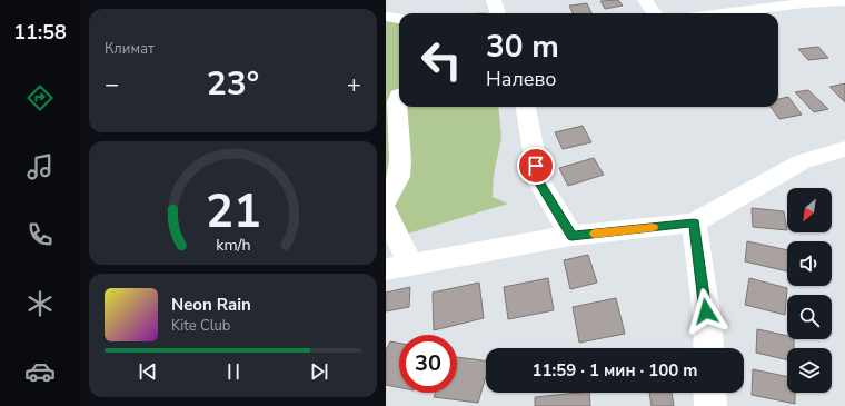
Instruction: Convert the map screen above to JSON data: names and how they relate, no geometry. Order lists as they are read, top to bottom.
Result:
{
  "north": "bottom left",
  "page": {
    "tabs": "11:58",
    "tile": "Климат",
    "turn": ["30 m", "Налево"],
    "heat": ["−", "23°", "+"],
    "song": ["Neon Rain", "Kite Club"],
    "limit": "30",
    "trip": "11:59 · 1 мин · 100 m",
    "gauge": ["21", "km/h"]
  }
}
